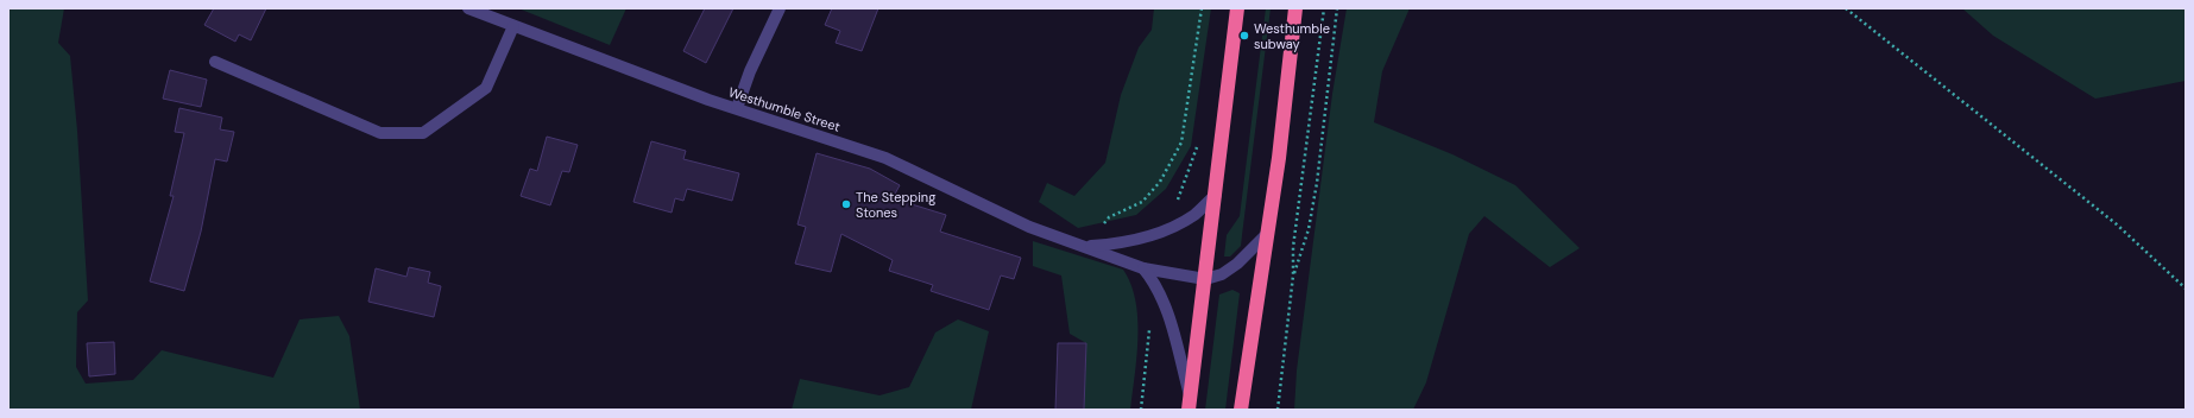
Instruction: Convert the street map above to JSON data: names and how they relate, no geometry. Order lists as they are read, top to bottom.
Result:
{
  "streets": {
    "street": ["Westhumble Street"]
  },
  "places": ["Westhumble subway", "The Stepping Stones"]
}
